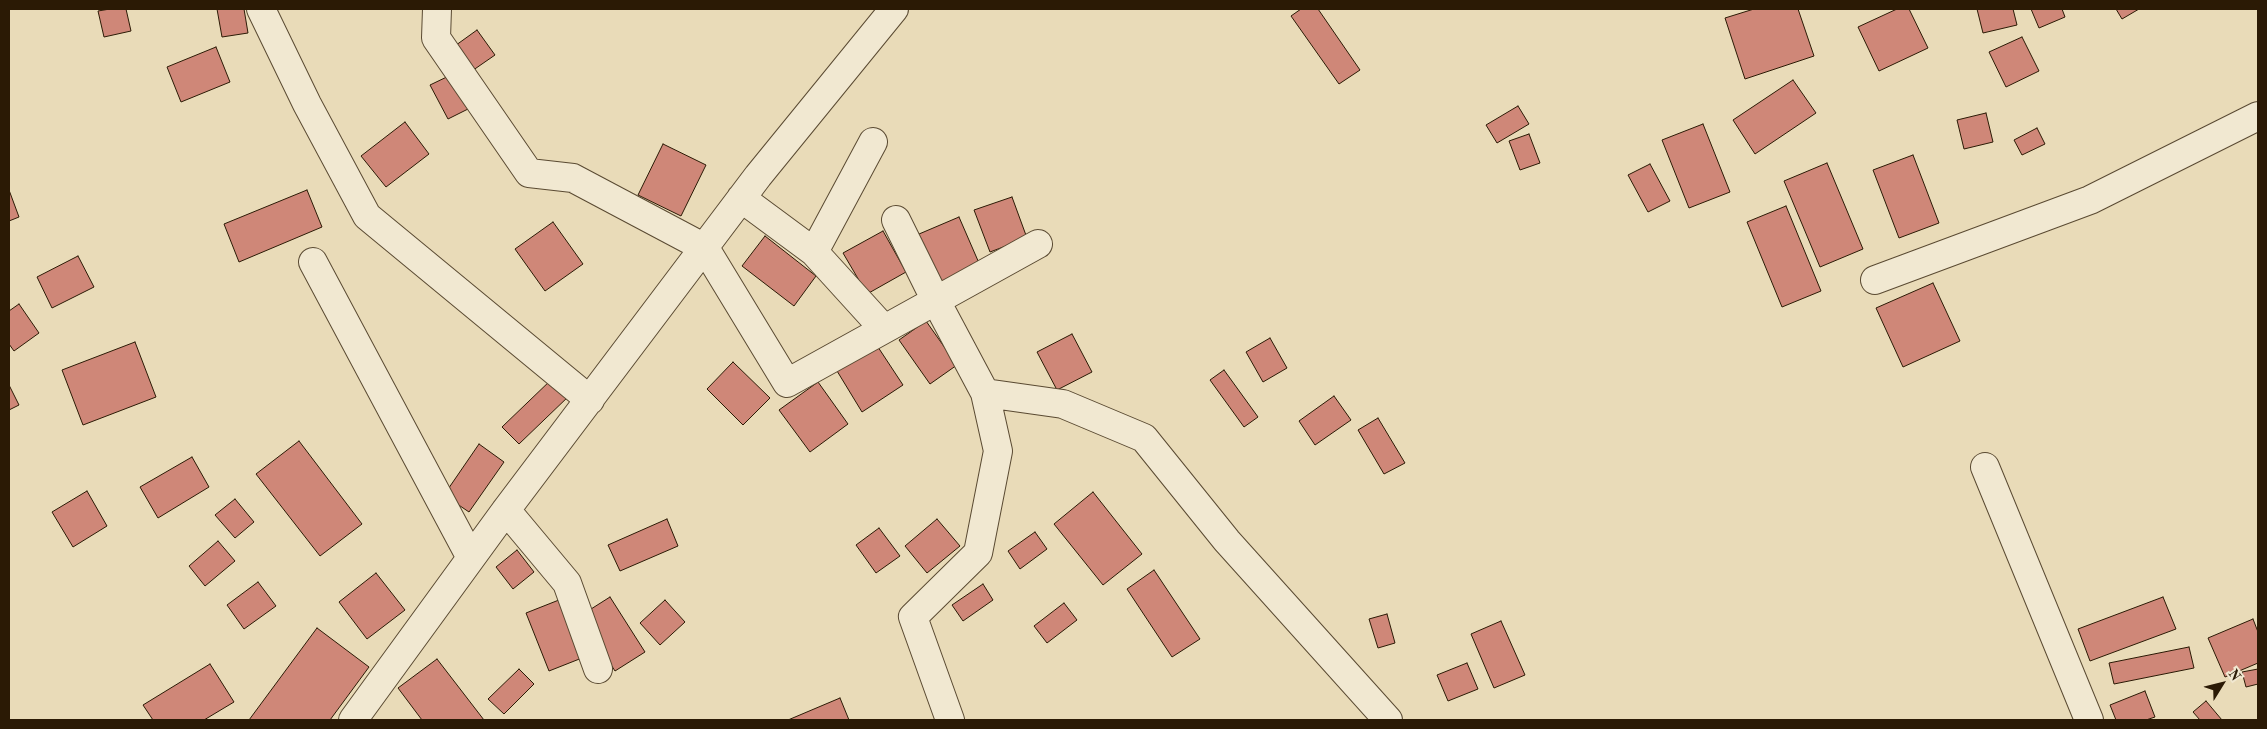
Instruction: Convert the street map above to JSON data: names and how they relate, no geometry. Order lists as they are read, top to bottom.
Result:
{
  "north": "top right"
}
